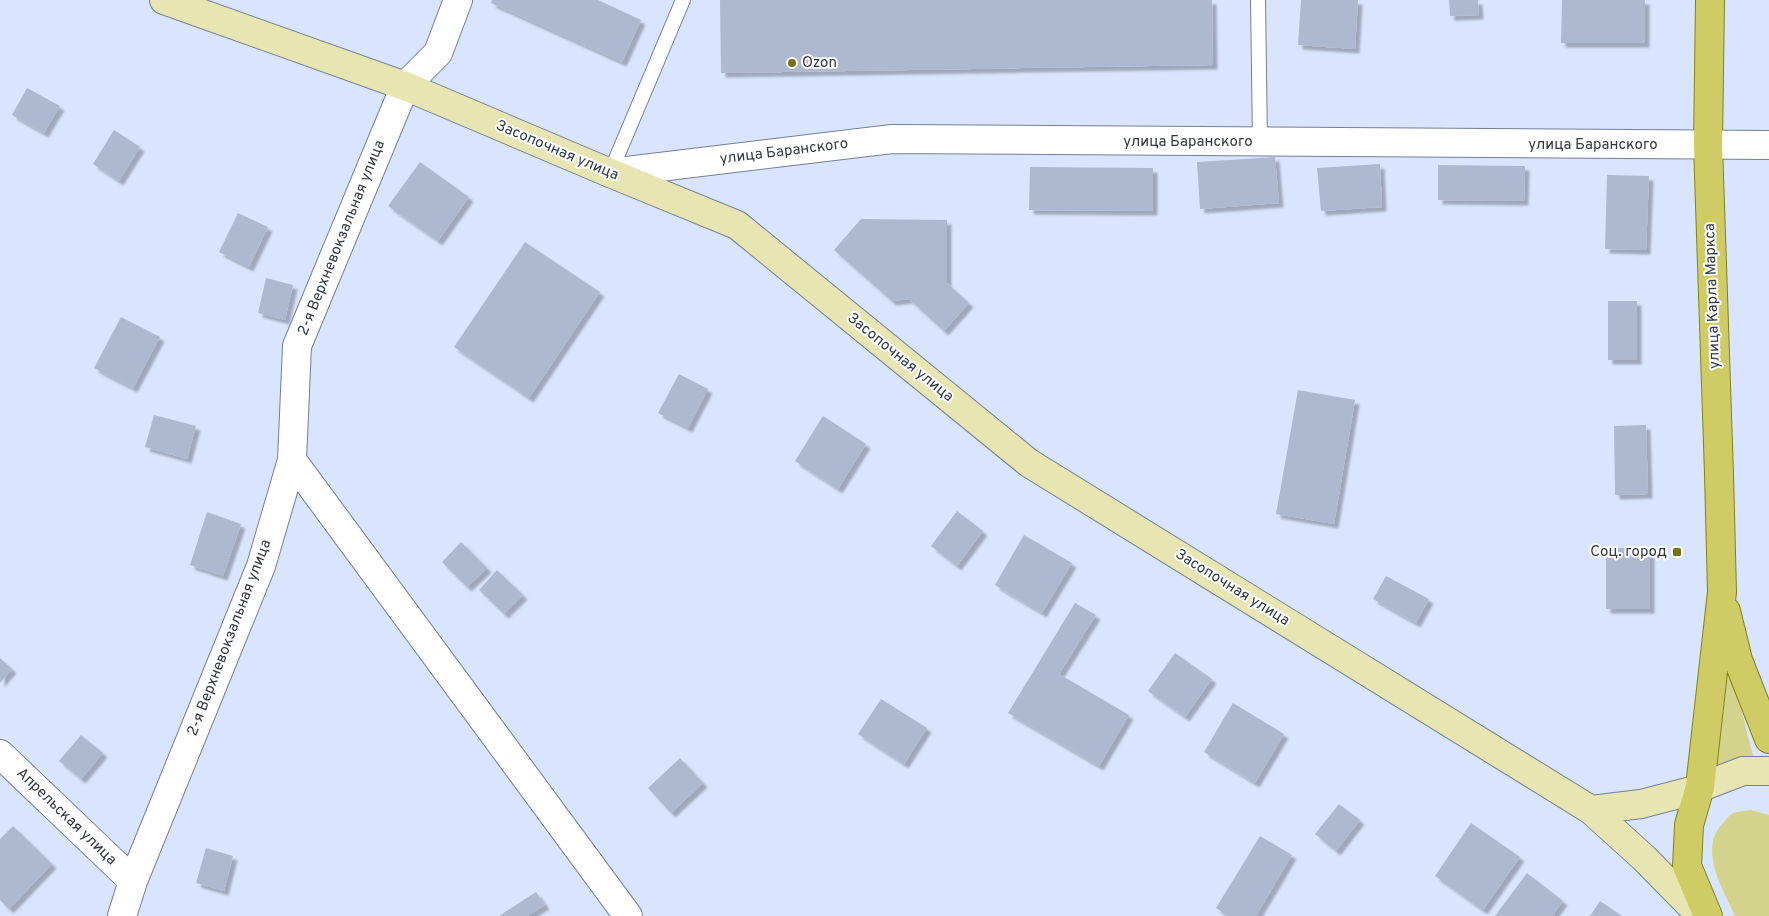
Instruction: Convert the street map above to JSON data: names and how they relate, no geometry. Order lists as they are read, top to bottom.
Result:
{
  "streets": {
    "main road": ["улица Карла Маркса"],
    "street": [
      "улица Баранского",
      "Засопочная улица",
      "2-я Верхневокзальная улица",
      "Апрельская улица"
    ]
  },
  "crossings": [
    ["улица Баранского", "Засопочная улица"],
    ["улица Баранского", "улица Карла Маркса"],
    ["Засопочная улица", "2-я Верхневокзальная улица"],
    ["2-я Верхневокзальная улица", "Апрельская улица"]
  ],
  "places": {
    "other": ["Ozon"],
    "transit": ["Соц. город"]
  }
}
